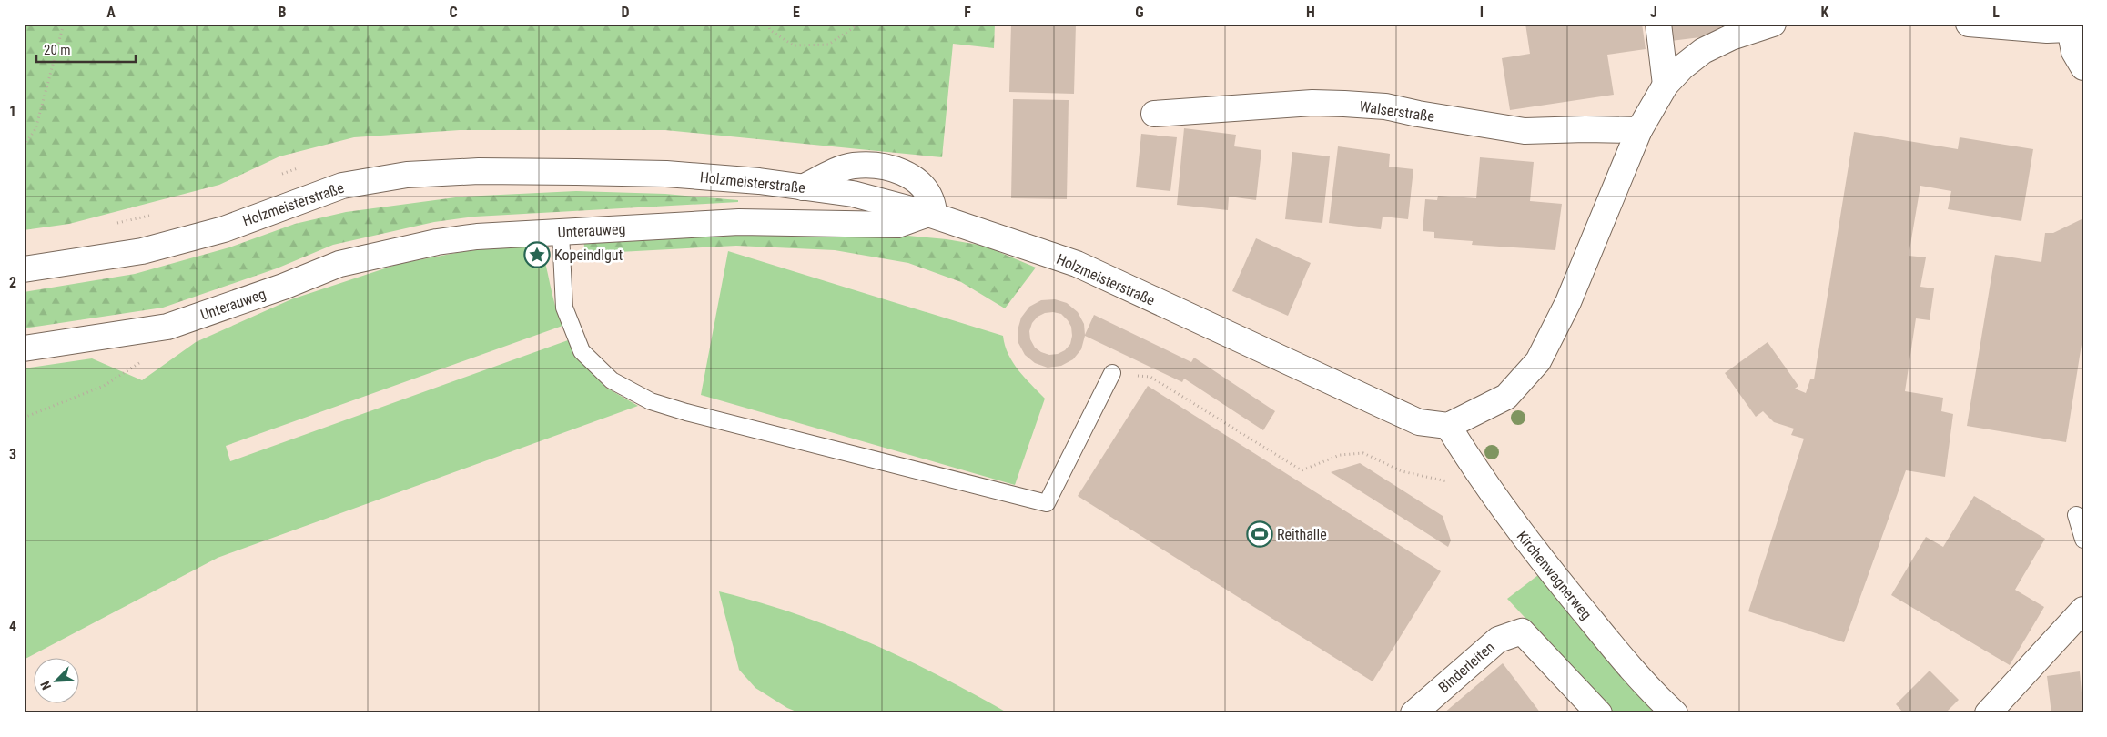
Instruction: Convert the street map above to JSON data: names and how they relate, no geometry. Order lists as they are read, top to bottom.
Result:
{
  "streets": {
    "street": [
      "Walserstraße",
      "Holzmeisterstraße",
      "Unterauweg",
      "Kirchenwagnerweg",
      "Binderleiten"
    ]
  },
  "crossings": [
    ["Holzmeisterstraße", "Unterauweg"],
    ["Holzmeisterstraße", "Kirchenwagnerweg"]
  ],
  "places": {
    "place": ["Kopeindlgut"],
    "sports": ["Reithalle"]
  },
  "scale_bar": "20 m",
  "north": "bottom left",
  "grid": {
    "columns": [
      "A",
      "B",
      "C",
      "D",
      "E",
      "F",
      "G",
      "H",
      "I",
      "J",
      "K",
      "L"
    ],
    "rows": [
      "1",
      "2",
      "3",
      "4"
    ]
  }
}
